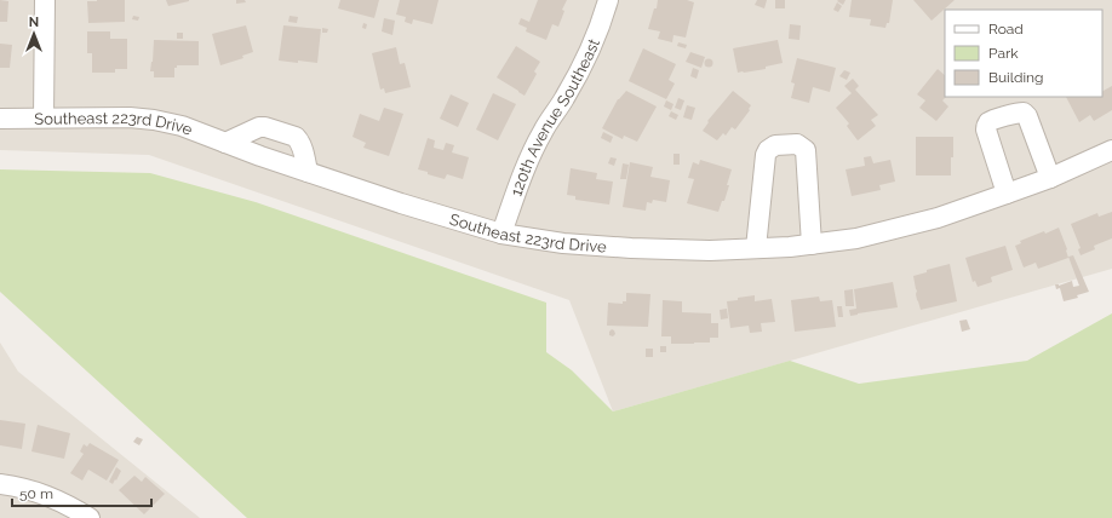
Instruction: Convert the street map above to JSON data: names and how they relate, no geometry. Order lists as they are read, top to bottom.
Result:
{
  "streets": {
    "street": ["120th Avenue Southeast", "Southeast 223rd Drive"]
  },
  "crossings": [
    ["120th Avenue Southeast", "Southeast 223rd Drive"]
  ],
  "legend": ["Road", "Park", "Building"],
  "scale_bar": "50 m",
  "north": "top"
}
